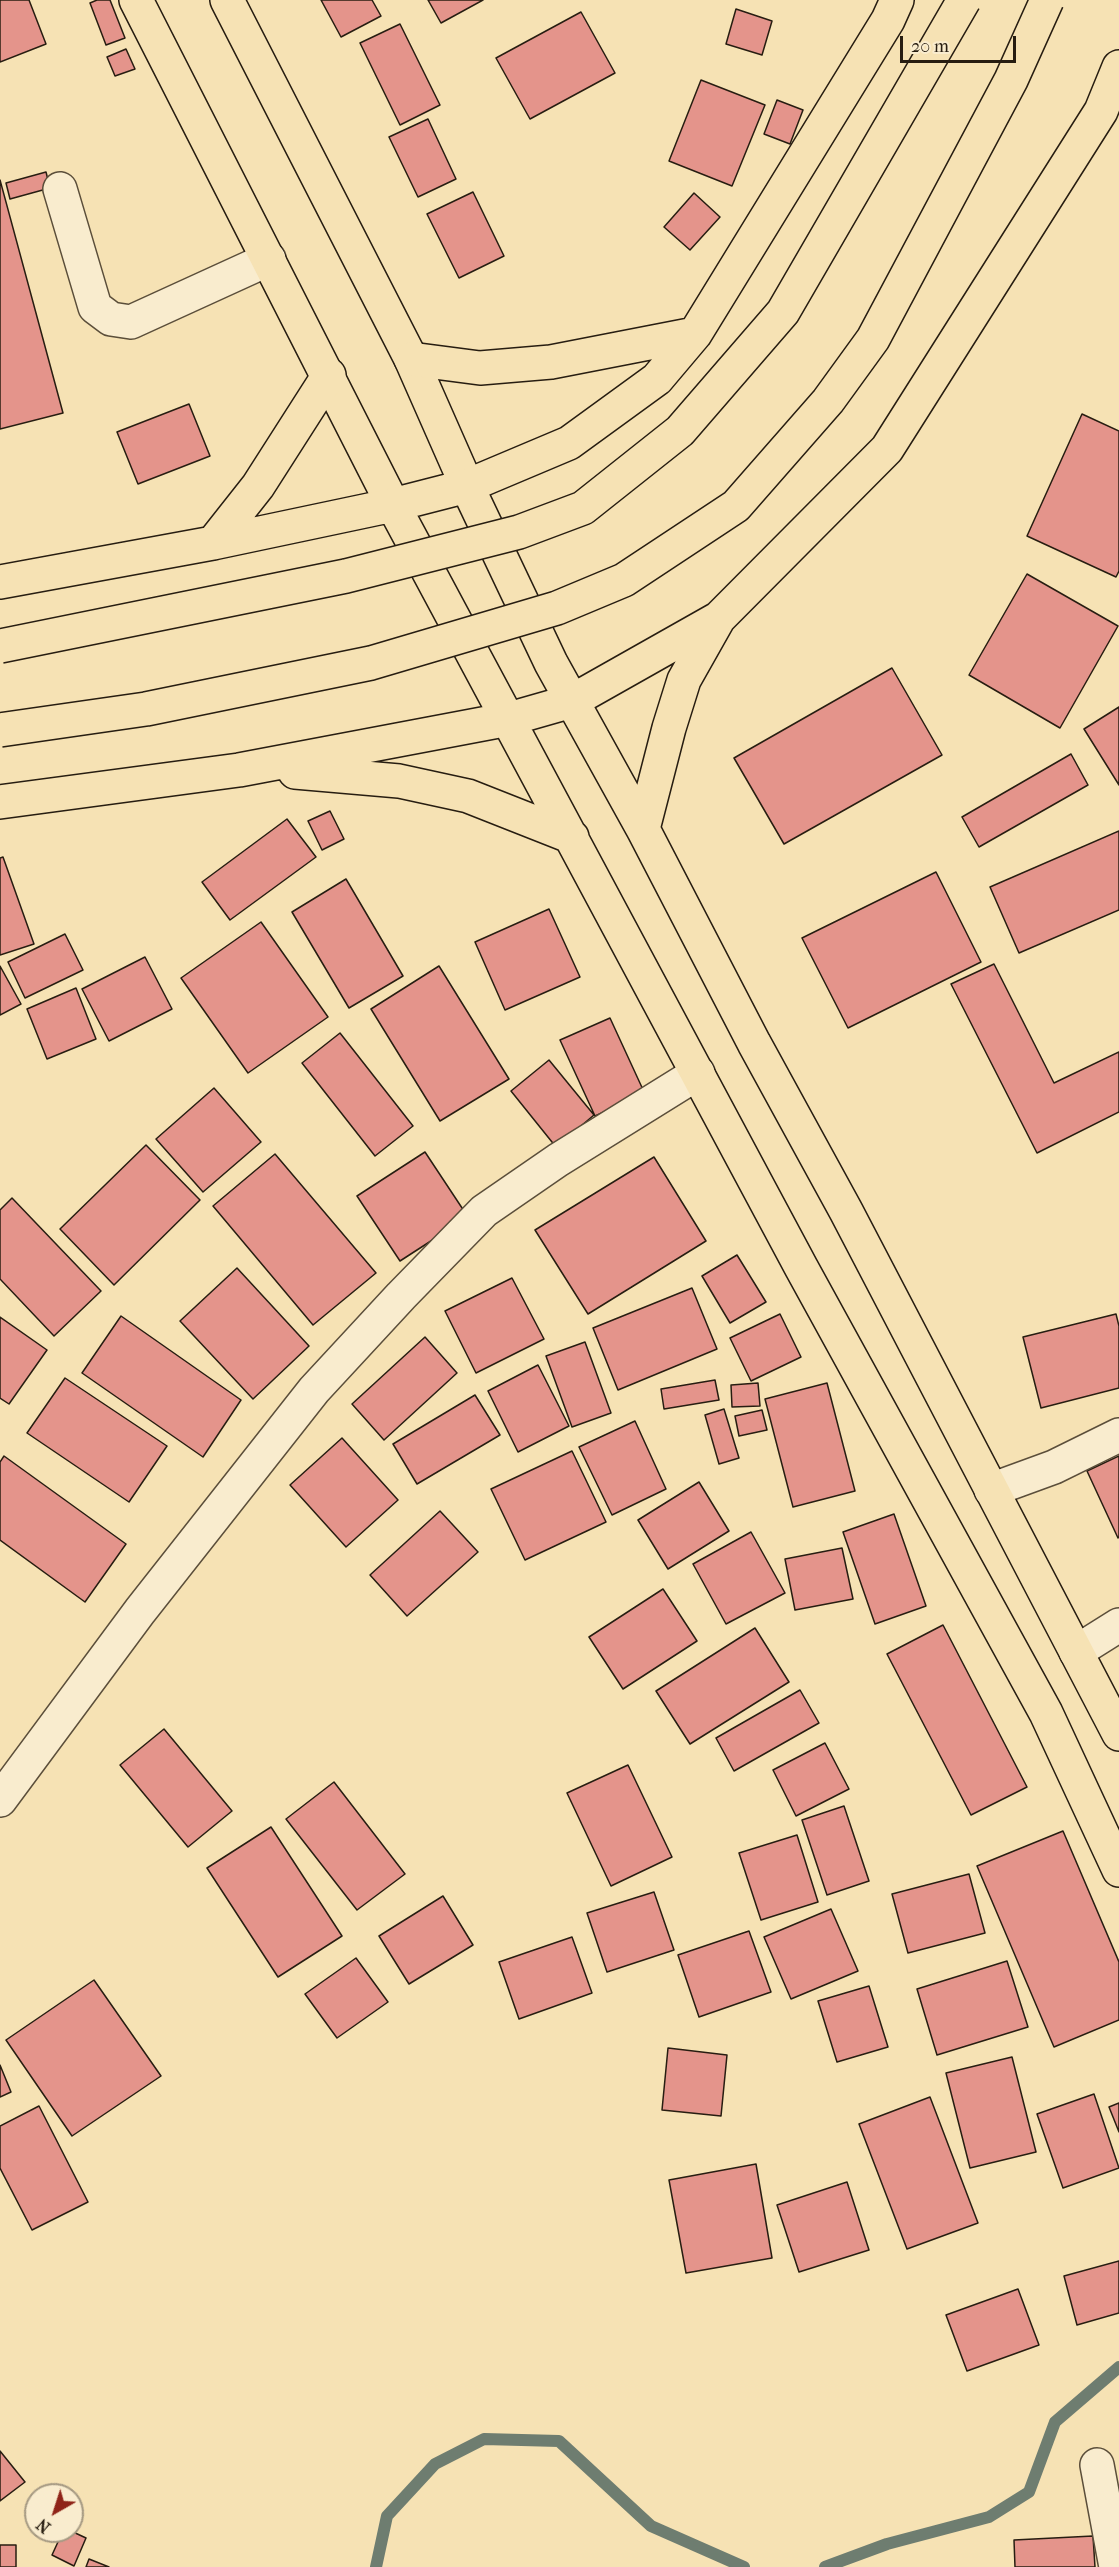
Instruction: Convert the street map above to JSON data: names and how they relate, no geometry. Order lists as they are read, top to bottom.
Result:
{
  "scale_bar": "20 m",
  "north": "bottom left"
}
